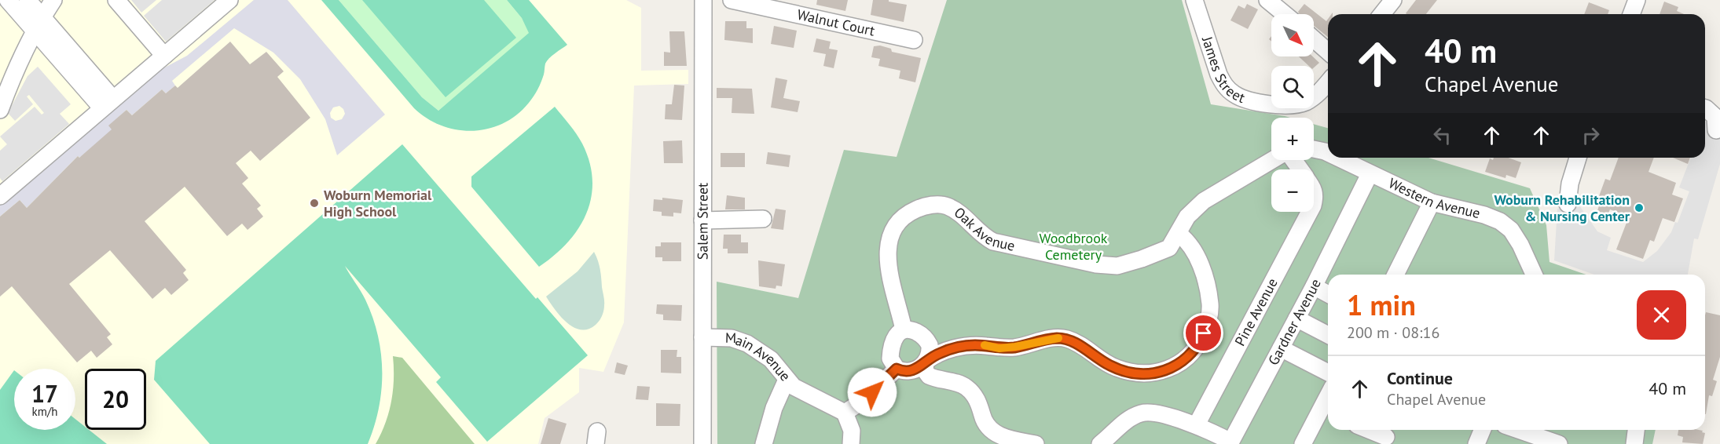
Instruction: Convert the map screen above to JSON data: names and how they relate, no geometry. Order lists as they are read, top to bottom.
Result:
{
  "streets": {
    "street": [
      "Walnut Court",
      "James Street",
      "Western Avenue",
      "Salem Street",
      "Oak Avenue",
      "Pine Avenue",
      "Gardner Avenue",
      "Main Avenue"
    ]
  },
  "crossings": [
    ["Western Avenue", "Gardner Avenue"],
    ["Salem Street", "Main Avenue"]
  ],
  "parks": ["Woodbrook Cemetery"],
  "places": ["Woburn Memorial High School", "Woburn Rehabilitation & Nursing Center"],
  "north": "bottom right",
  "page": {
    "map_buttons": ["+", "−"],
    "turn": ["40 m", "Chapel Avenue"],
    "heading": ["1 min", "200 m · 08:16"],
    "list": [
      {
        "name": "Continue",
        "note": "Chapel Avenue",
        "value": "40 m"
      }
    ],
    "speed": "17 km/h",
    "limit": "20"
  }
}
